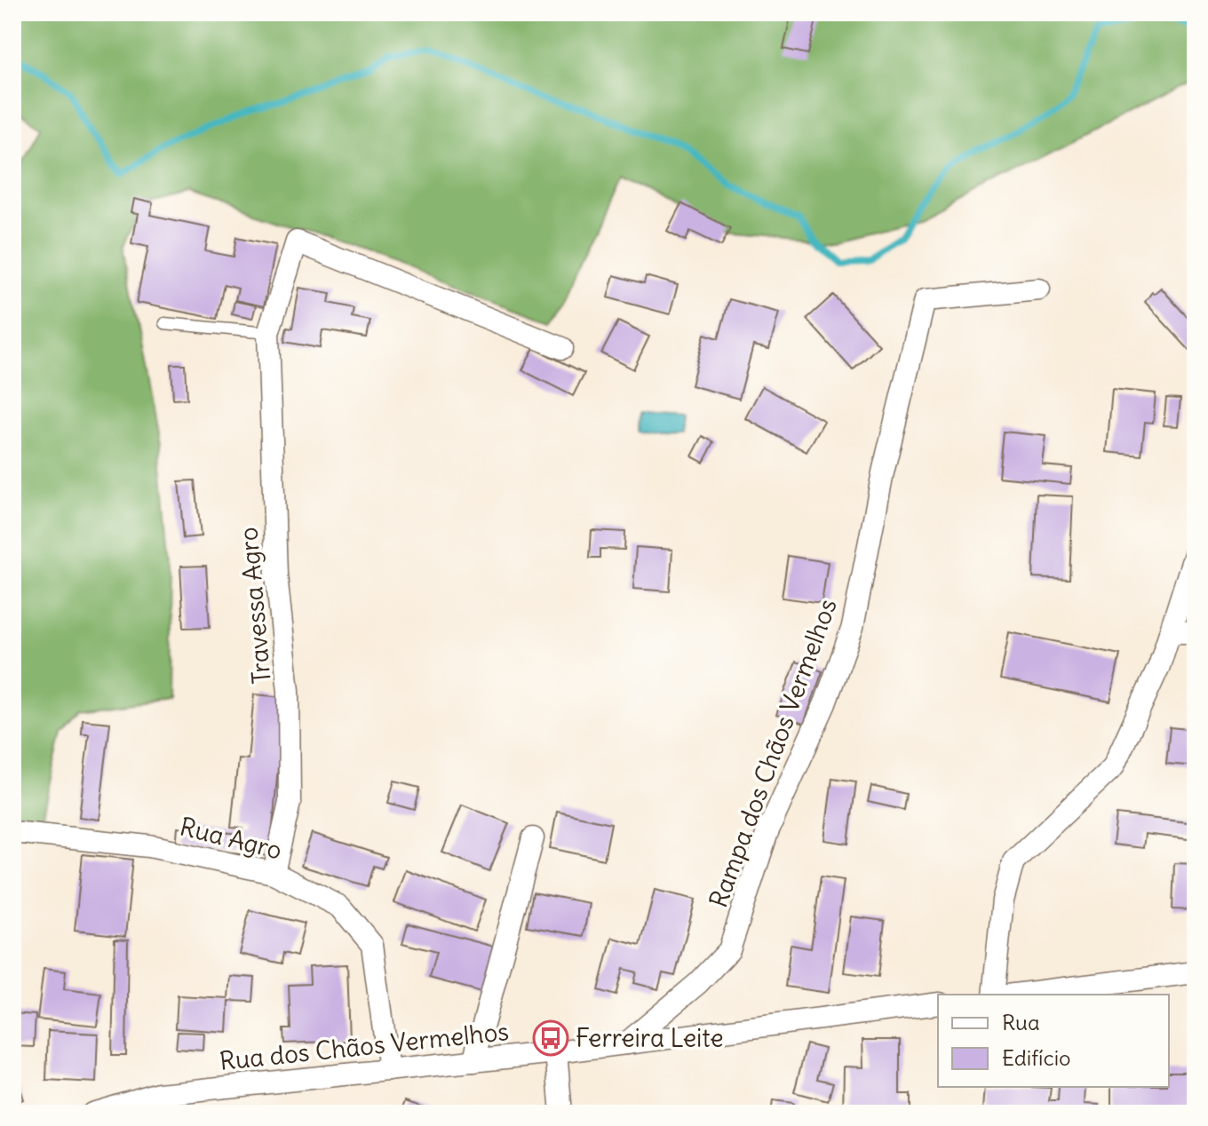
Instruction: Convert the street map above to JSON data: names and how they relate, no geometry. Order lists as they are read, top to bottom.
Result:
{
  "streets": {
    "street": [
      "Travessa Agro",
      "Rampa dos Chãos Vermelhos",
      "Rua Agro",
      "Rua dos Chãos Vermelhos"
    ]
  },
  "crossings": [
    ["Travessa Agro", "Rua Agro"],
    ["Rampa dos Chãos Vermelhos", "Rua dos Chãos Vermelhos"],
    ["Rua Agro", "Rua dos Chãos Vermelhos"]
  ],
  "places": {
    "bus stop": ["Ferreira Leite"]
  },
  "legend": ["Rua", "Edifício"]
}
